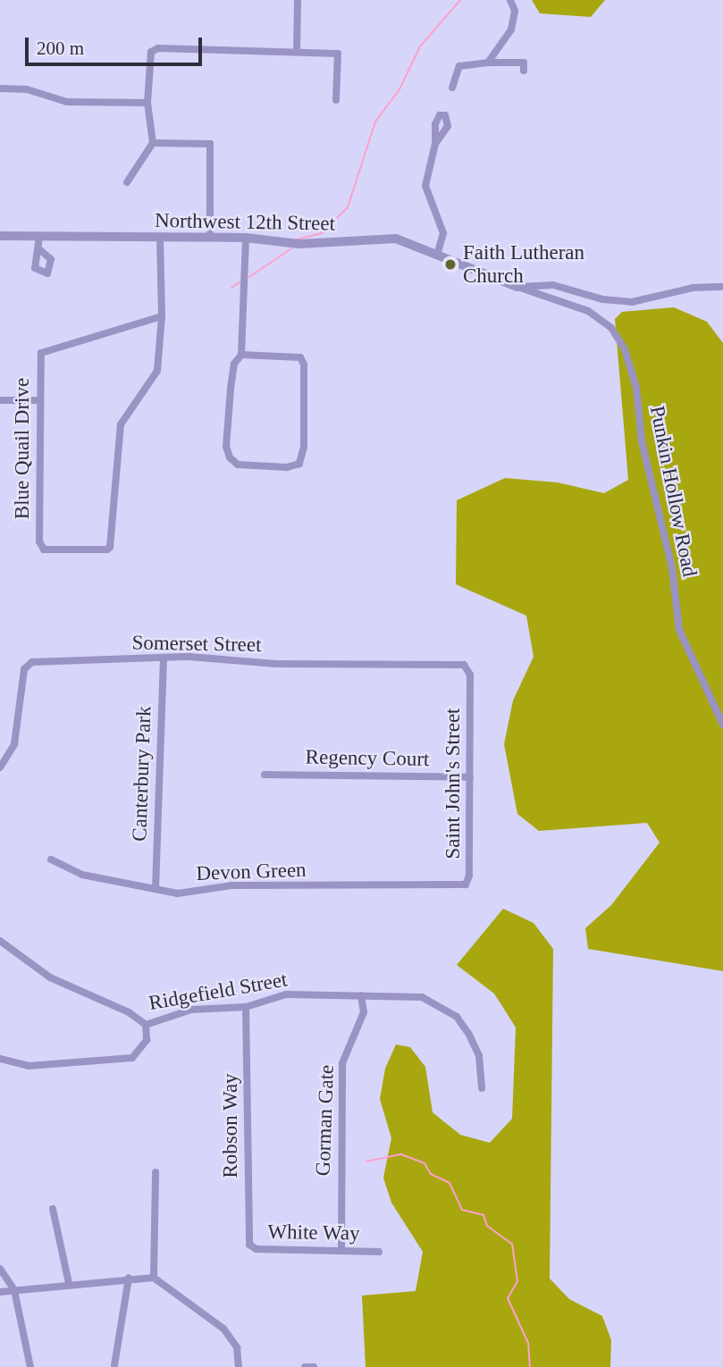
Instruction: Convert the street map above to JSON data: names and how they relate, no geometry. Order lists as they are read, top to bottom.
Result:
{
  "streets": {
    "street": [
      "Northwest 12th Street",
      "Blue Quail Drive",
      "Punkin Hollow Road",
      "Somerset Street",
      "Regency Court",
      "Canterbury Park",
      "Saint John's Street",
      "Devon Green",
      "Ridgefield Street",
      "Gorman Gate",
      "Robson Way",
      "White Way"
    ]
  },
  "crossings": [
    ["Northwest 12th Street", "Punkin Hollow Road"],
    ["Somerset Street", "Canterbury Park"],
    ["Somerset Street", "Saint John's Street"],
    ["Regency Court", "Saint John's Street"],
    ["Canterbury Park", "Devon Green"],
    ["Saint John's Street", "Devon Green"],
    ["Ridgefield Street", "Gorman Gate"],
    ["Ridgefield Street", "Robson Way"],
    ["Gorman Gate", "White Way"],
    ["Robson Way", "White Way"]
  ],
  "places": ["Faith Lutheran Church"],
  "scale_bar": "200 m"
}
